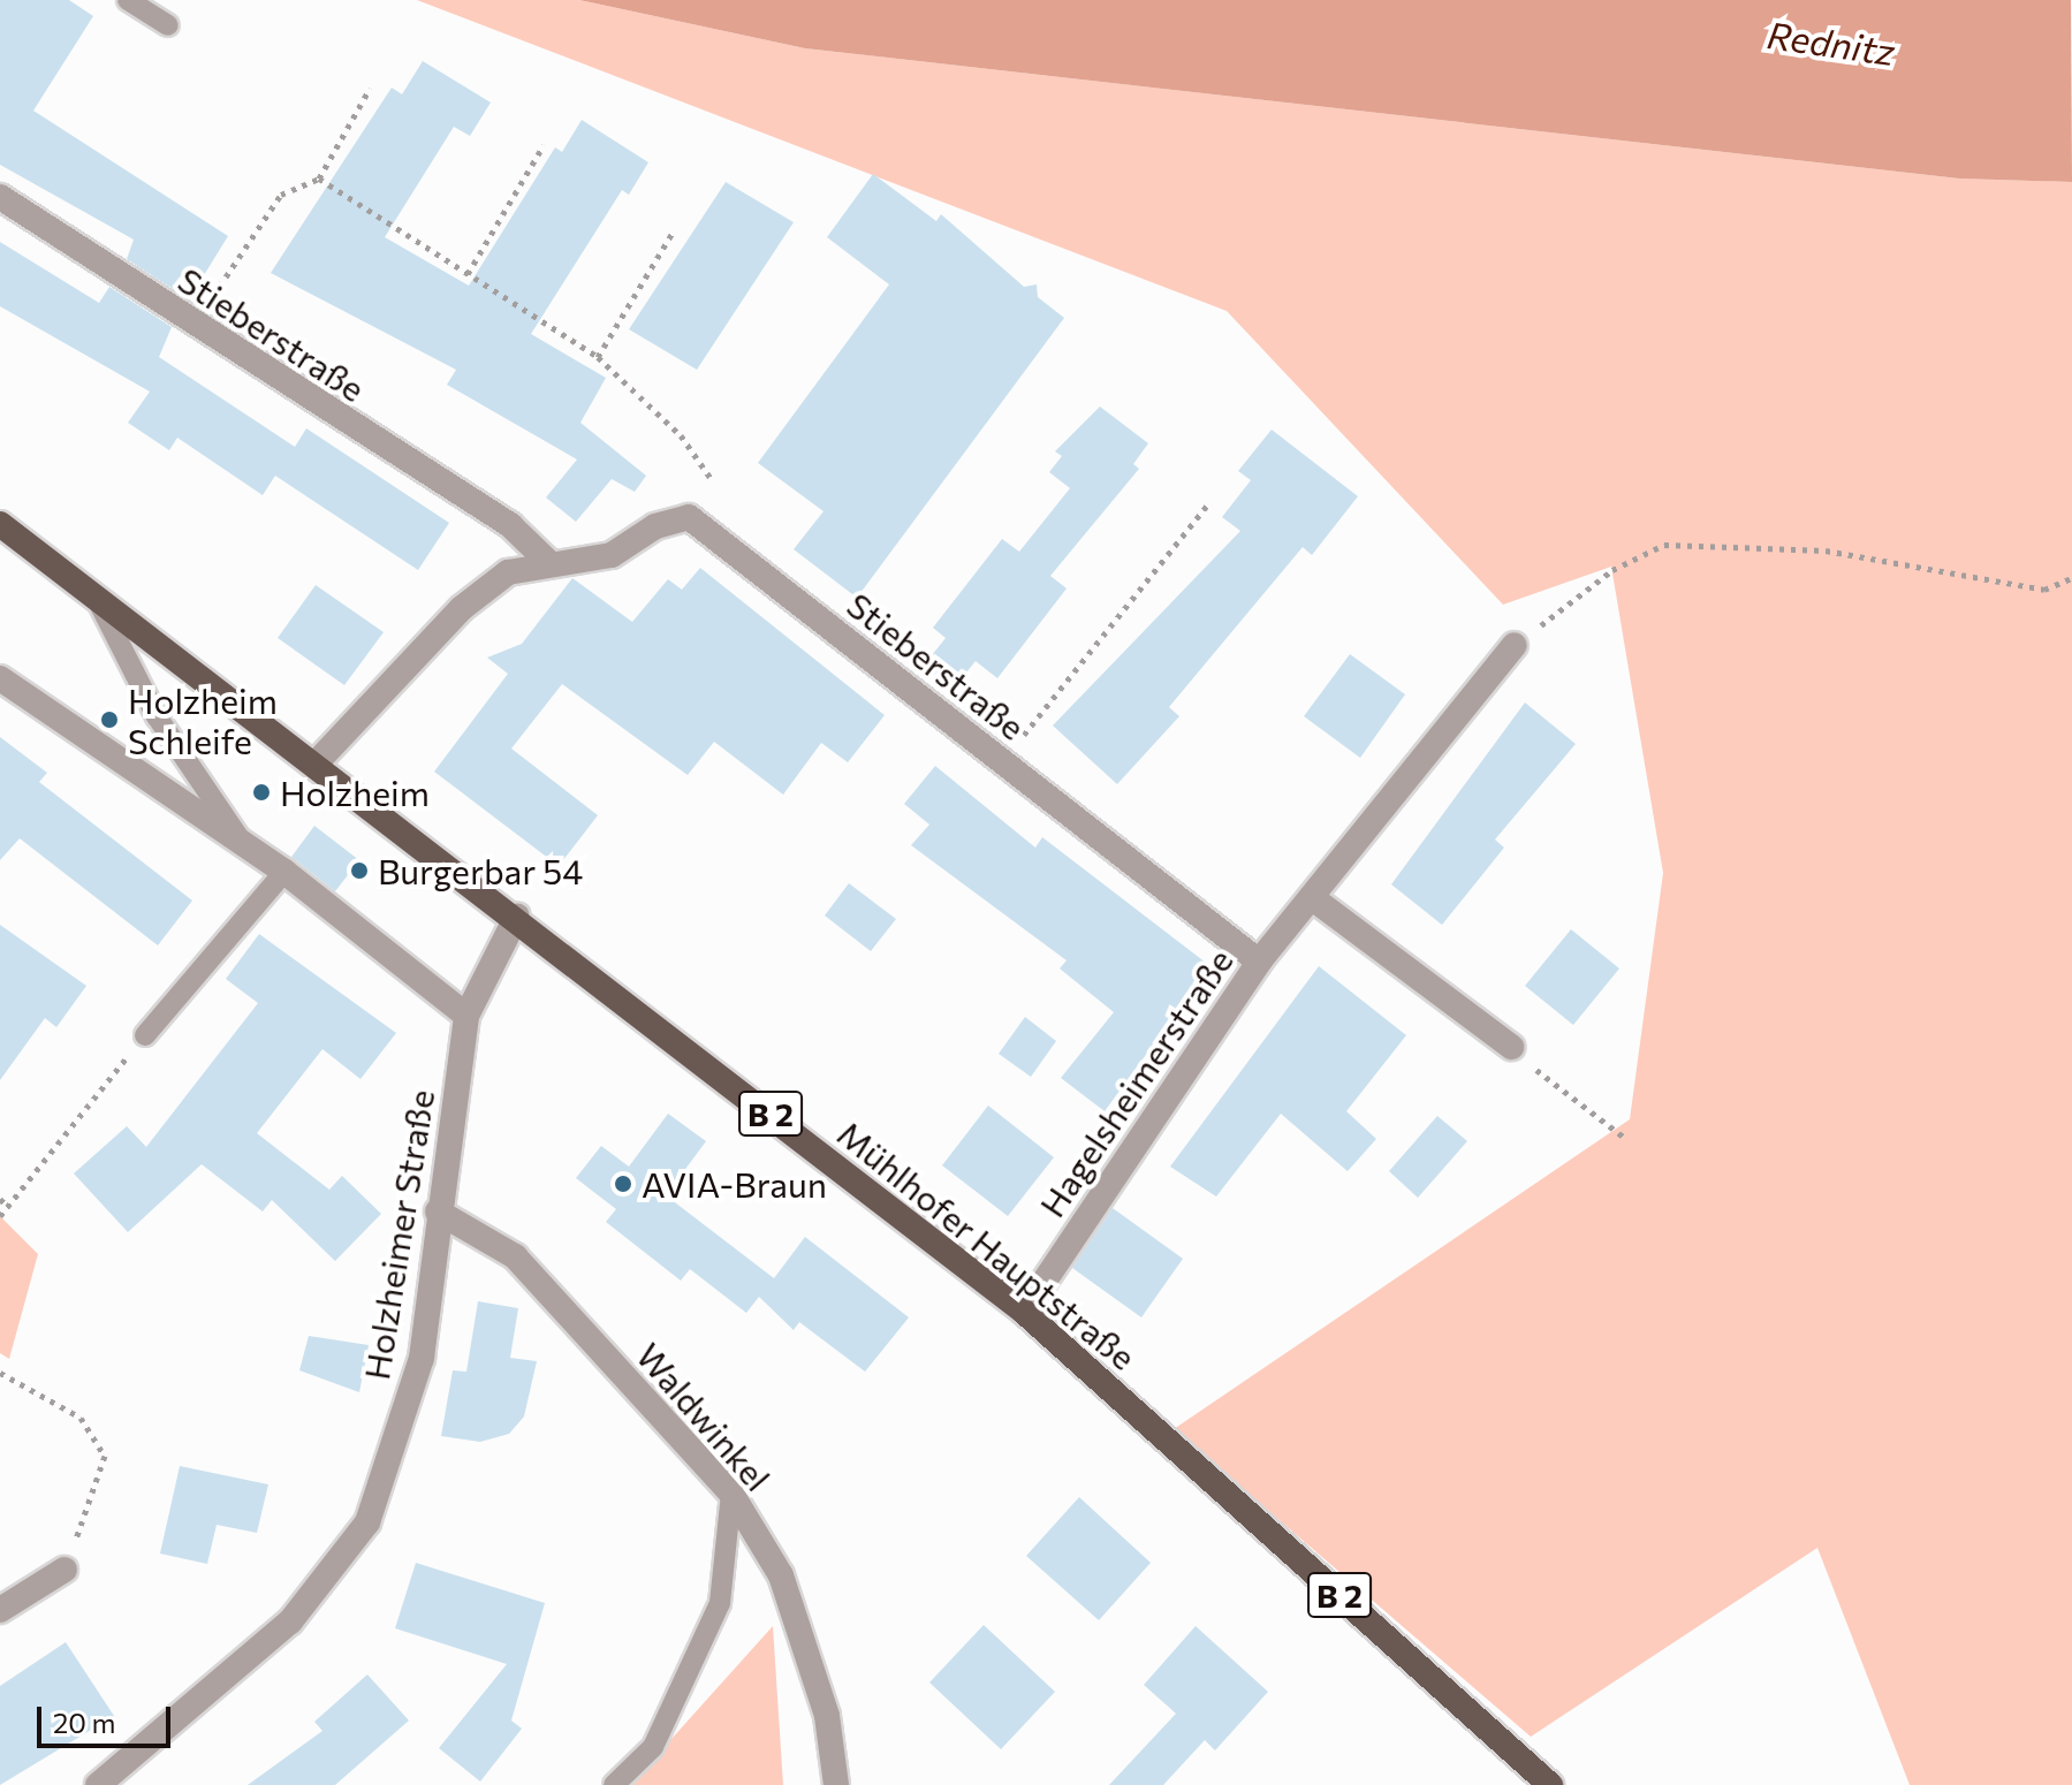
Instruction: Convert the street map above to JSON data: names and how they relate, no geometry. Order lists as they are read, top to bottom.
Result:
{
  "streets": {
    "main road": ["B 2", "Mühlhofer Hauptstraße"],
    "street": [
      "Stieberstraße",
      "Hagelsheimerstraße",
      "Holzheimer Straße",
      "Waldwinkel"
    ]
  },
  "crossings": [
    ["Stieberstraße", "Hagelsheimerstraße"],
    ["Stieberstraße", "Mühlhofer Hauptstraße"],
    ["Hagelsheimerstraße", "Mühlhofer Hauptstraße"],
    ["Holzheimer Straße", "Mühlhofer Hauptstraße"],
    ["Holzheimer Straße", "Waldwinkel"]
  ],
  "water": ["Rednitz"],
  "places": [
    "Holzheim Schleife",
    "Holzheim",
    "Burgerbar 54",
    "AVIA-Braun"
  ],
  "scale_bar": "20 m"
}
